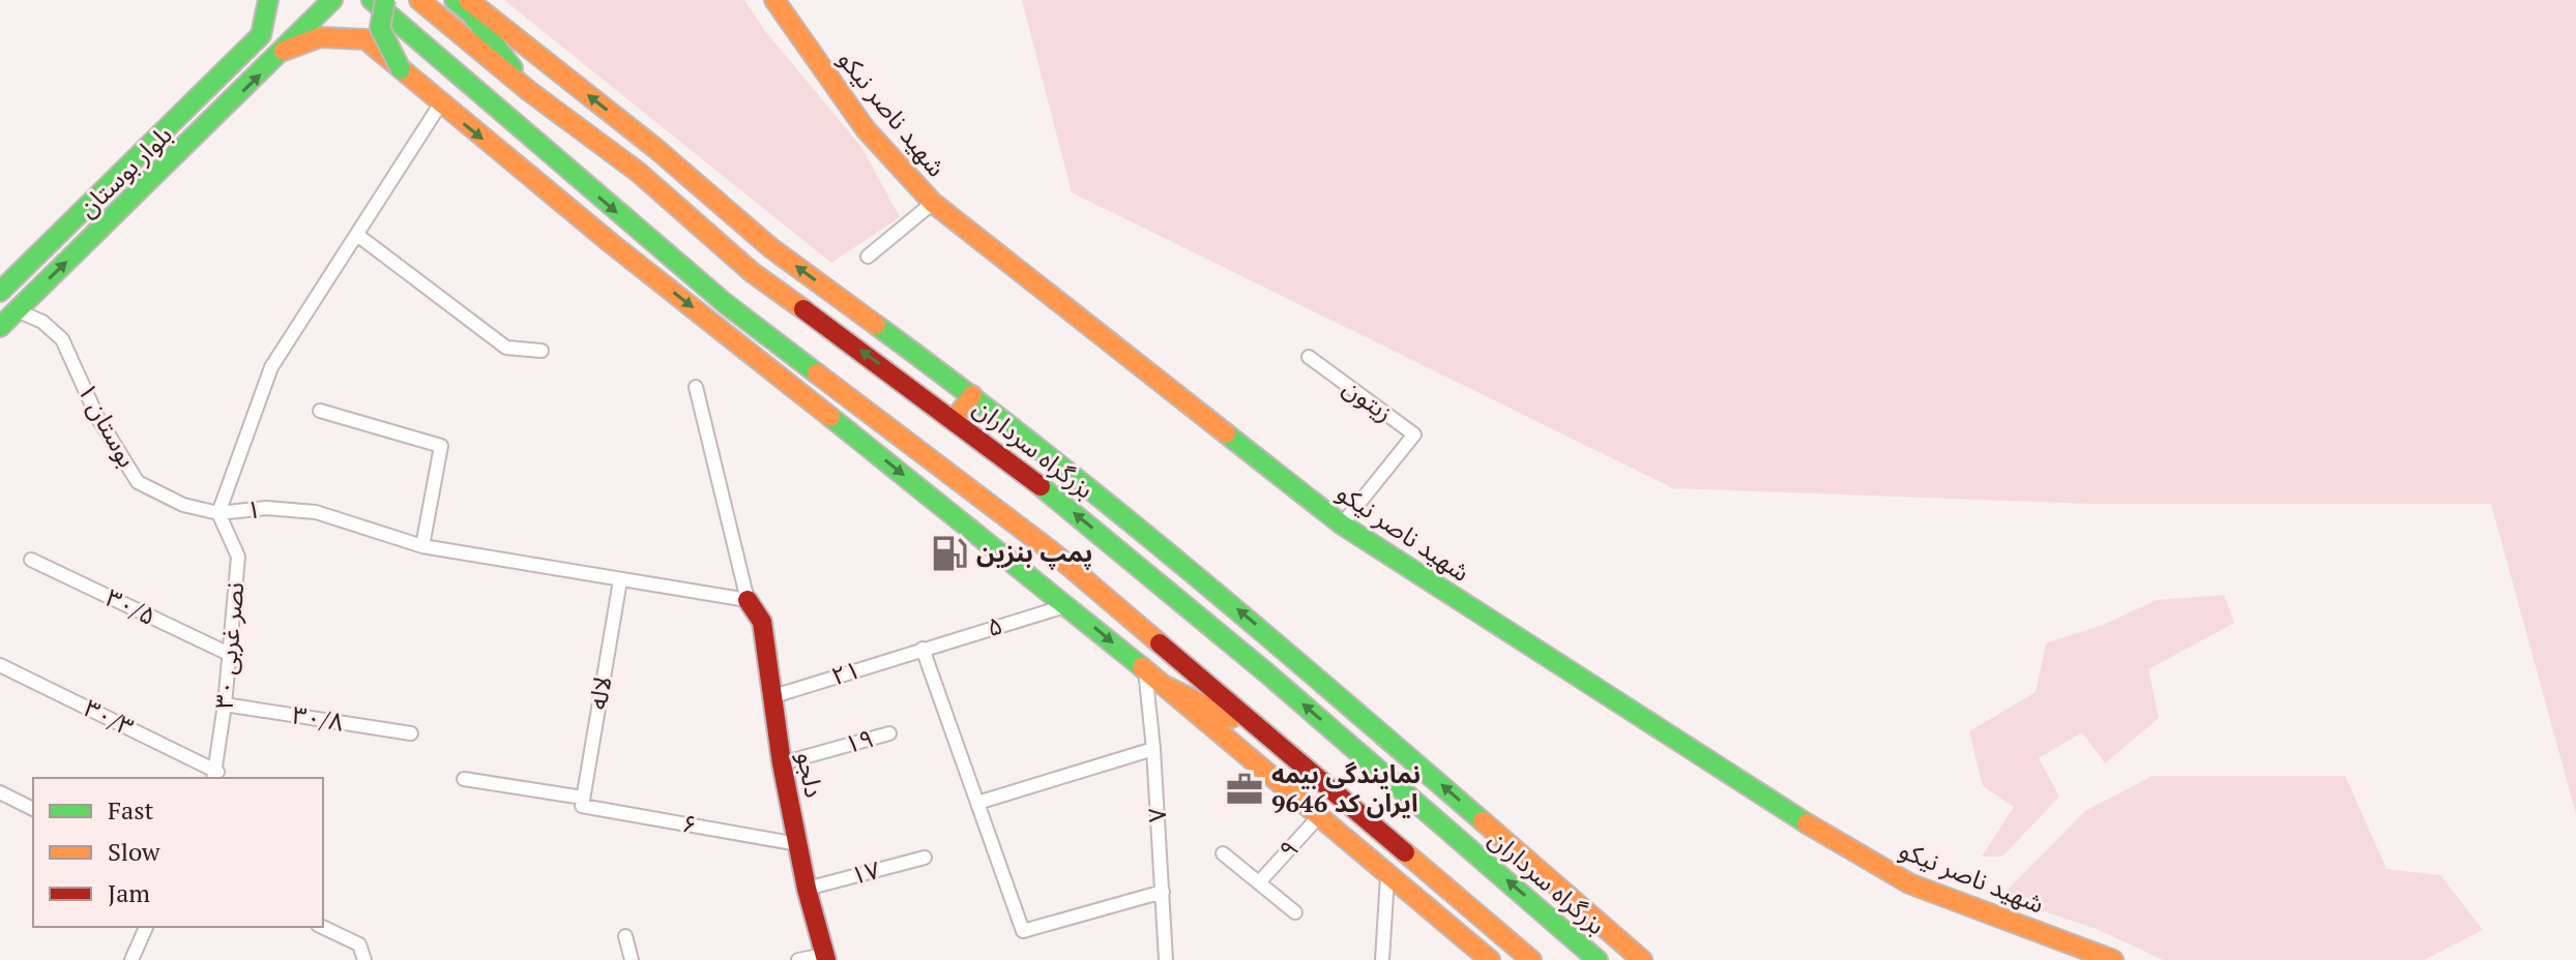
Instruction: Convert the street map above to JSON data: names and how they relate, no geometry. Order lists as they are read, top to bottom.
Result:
{
  "streets": {
    "main road": [
      "شهید ناصر نیکو",
      "بلوار بوستان",
      "بزرگراه سرداران",
      "دلجو"
    ],
    "street": [
      "زیتون",
      "بوستان ۱",
      "۱",
      "۳۰/۵",
      "۵",
      "نصر غربی ۳۰",
      "۲۱",
      "لاله",
      "۳۰/۳",
      "۳۰/۸",
      "۱۹",
      "۷",
      "۶",
      "۹",
      "۱۷"
    ]
  },
  "crossings": [
    ["شهید ناصر نیکو", "زیتون"],
    ["بلوار بوستان", "بوستان ۱"],
    ["بوستان ۱", "۱"],
    ["بوستان ۱", "نصر غربی ۳۰"],
    ["۱", "نصر غربی ۳۰"],
    ["۱", "لاله"],
    ["۱", "دلجو"],
    ["۳۰/۵", "نصر غربی ۳۰"],
    ["۵", "۲۱"],
    ["نصر غربی ۳۰", "۳۰/۳"],
    ["نصر غربی ۳۰", "۳۰/۸"],
    ["۲۱", "دلجو"],
    ["لاله", "۶"],
    ["۱۹", "دلجو"],
    ["دلجو", "۶"],
    ["دلجو", "۱۷"]
  ],
  "places": {
    "fuel station": ["پمپ بنزین"],
    "office": ["نمایندگی بیمه ایران کد 9646"]
  },
  "legend": ["Fast", "Slow", "Jam"]
}
